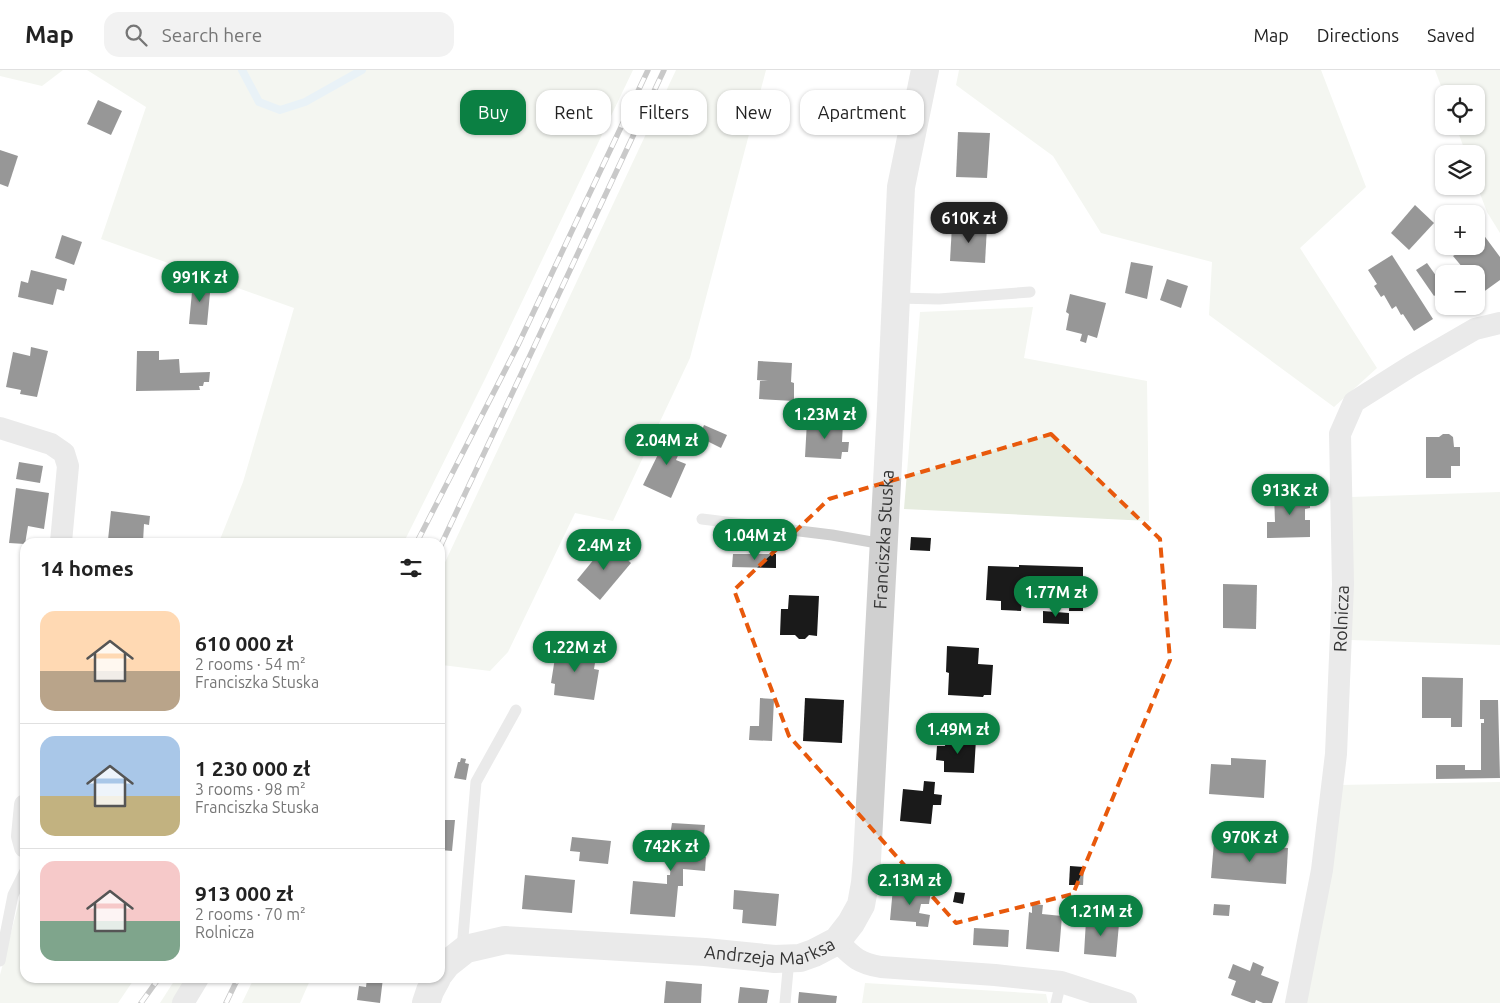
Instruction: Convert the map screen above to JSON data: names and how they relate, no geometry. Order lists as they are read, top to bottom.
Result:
{
  "streets": {
    "street": ["Franciszka Stuska", "Rolnicza", "Andrzeja Marksa"]
  },
  "crossings": [
    ["Franciszka Stuska", "Andrzeja Marksa"]
  ],
  "page": {
    "header": "Map",
    "search": "Search here",
    "nav": ["Map", "Directions", "Saved"],
    "map_buttons": ["+", "−"],
    "chip": [
      "Buy",
      "Rent",
      "Filters",
      "New",
      "Apartment"
    ],
    "price": [
      "610K zł",
      "991K zł",
      "1.23M zł",
      "2.04M zł",
      "913K zł",
      "1.04M zł",
      "2.4M zł",
      "1.77M zł",
      "1.22M zł",
      "1.49M zł",
      "970K zł",
      "742K zł",
      "2.13M zł",
      "1.21M zł"
    ],
    "heading": "14 homes",
    "list": [
      {
        "name": "610 000 zł",
        "note": "2 rooms · 54 m² · Franciszka Stuska"
      },
      {
        "name": "1 230 000 zł",
        "note": "3 rooms · 98 m² · Franciszka Stuska"
      },
      {
        "name": "913 000 zł",
        "note": "2 rooms · 70 m² · Rolnicza"
      }
    ]
  }
}
